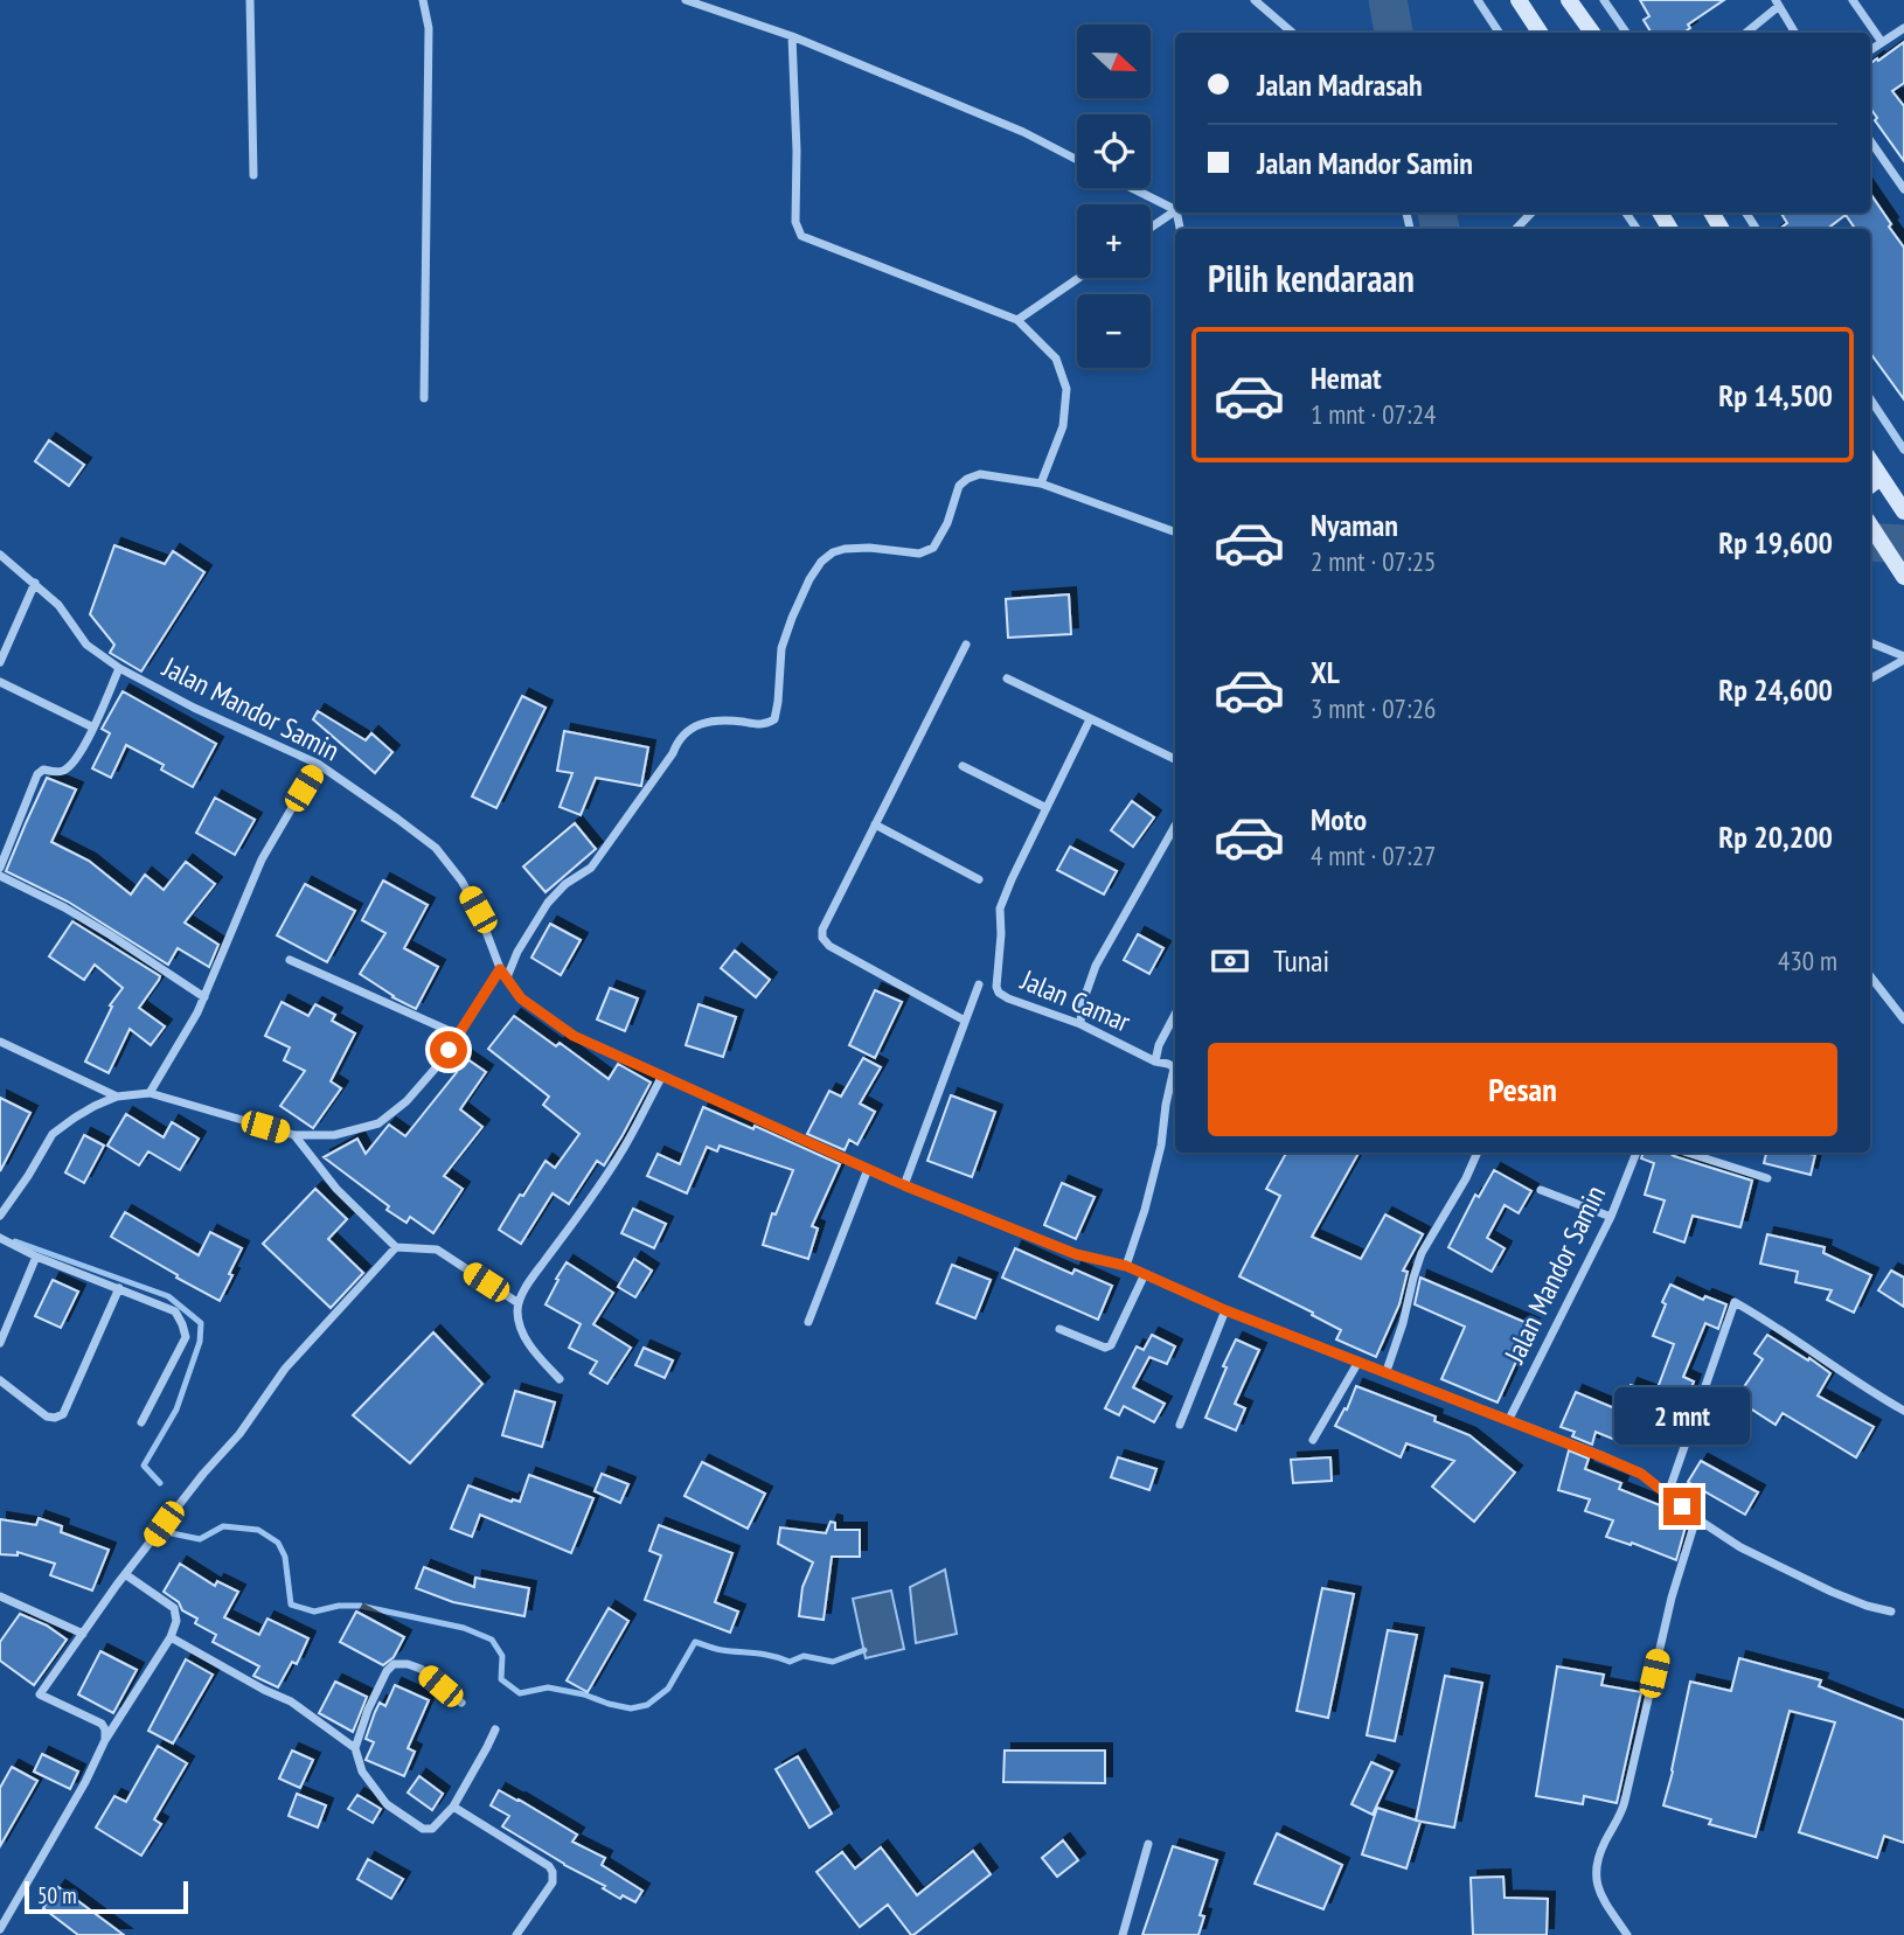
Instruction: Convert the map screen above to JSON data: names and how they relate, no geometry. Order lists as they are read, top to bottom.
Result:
{
  "streets": {
    "street": ["Jalan Mandor Samin", "Jalan Camar"]
  },
  "crossings": [
    ["Jalan Mandor Samin", "Jalan Camar"]
  ],
  "scale_bar": "50 m",
  "north": "right",
  "page": {
    "map_buttons": ["+", "−"],
    "banner": ["Jalan Madrasah", "Jalan Mandor Samin"],
    "heading": "Pilih kendaraan",
    "list": [
      {
        "name": "Hemat",
        "note": "1 mnt · 07:24",
        "value": "Rp 14,500"
      },
      {
        "name": "Nyaman",
        "note": "2 mnt · 07:25",
        "value": "Rp 19,600"
      },
      {
        "name": "XL",
        "note": "3 mnt · 07:26",
        "value": "Rp 24,600"
      },
      {
        "name": "Moto",
        "note": "4 mnt · 07:27",
        "value": "Rp 20,200"
      }
    ],
    "pay": ["Tunai", "430 m"],
    "buttons": "Pesan",
    "bubble": "2 mnt",
    "scale": "50 m"
  }
}
